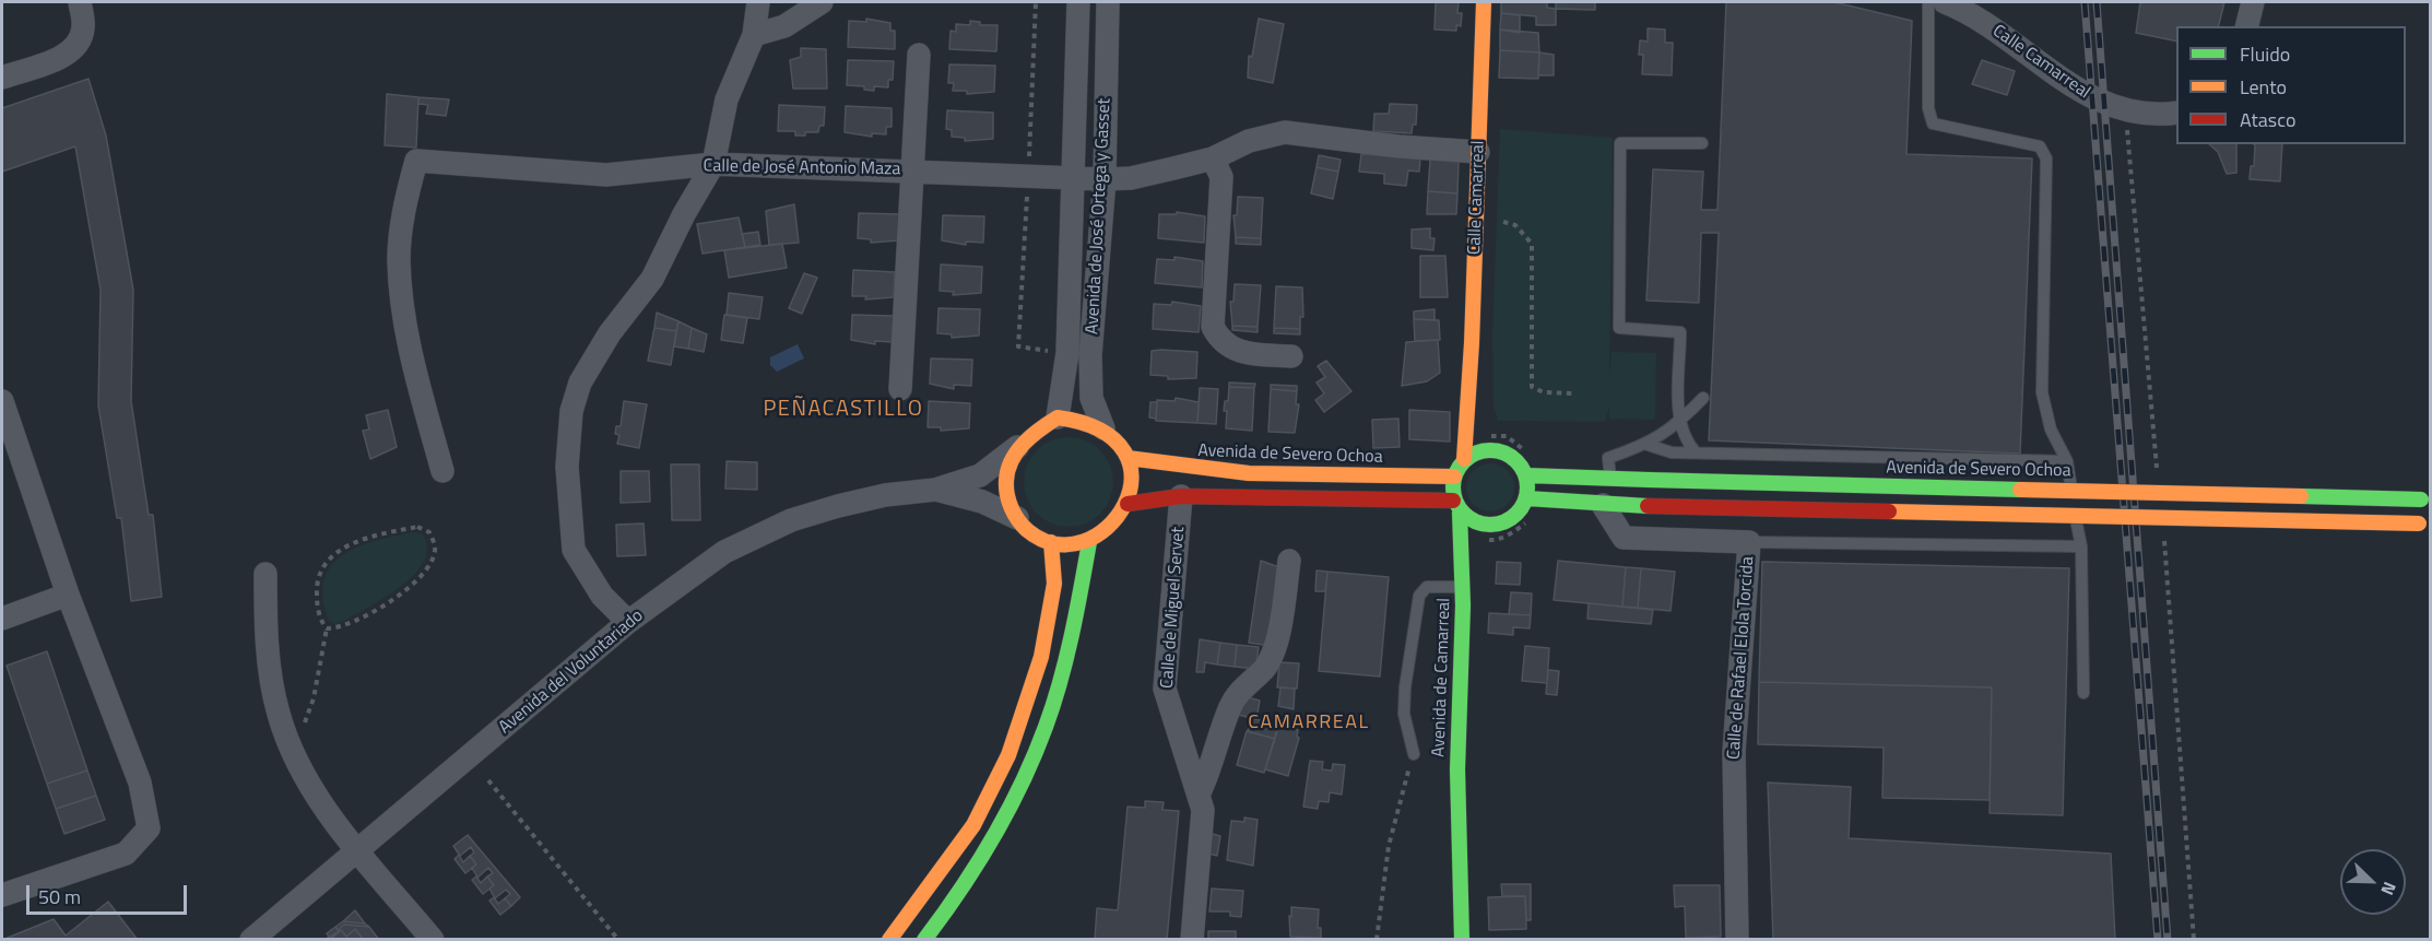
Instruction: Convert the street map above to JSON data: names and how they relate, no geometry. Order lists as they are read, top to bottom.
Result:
{
  "streets": {
    "main road": ["Calle Camarreal", "Avenida de Severo Ochoa", "Avenida de Camarreal"],
    "street": [
      "Calle de José Antonio Maza",
      "Avenida de José Ortega y Gasset",
      "Calle de Miguel Servet",
      "Calle de Rafael Elola Torcida",
      "Avenida del Voluntariado"
    ]
  },
  "crossings": [
    ["Calle Camarreal", "Calle de José Antonio Maza"],
    ["Calle de José Antonio Maza", "Avenida de José Ortega y Gasset"],
    ["Avenida de José Ortega y Gasset", "Avenida de Severo Ochoa"],
    ["Avenida de José Ortega y Gasset", "Avenida del Voluntariado"],
    ["Avenida de Severo Ochoa", "Avenida del Voluntariado"],
    ["Avenida de Severo Ochoa", "Avenida de Camarreal"]
  ],
  "districts": ["PEÑACASTILLO", "CAMARREAL"],
  "legend": ["Fluido", "Lento", "Atasco"],
  "scale_bar": "50 m",
  "north": "bottom right"
}
